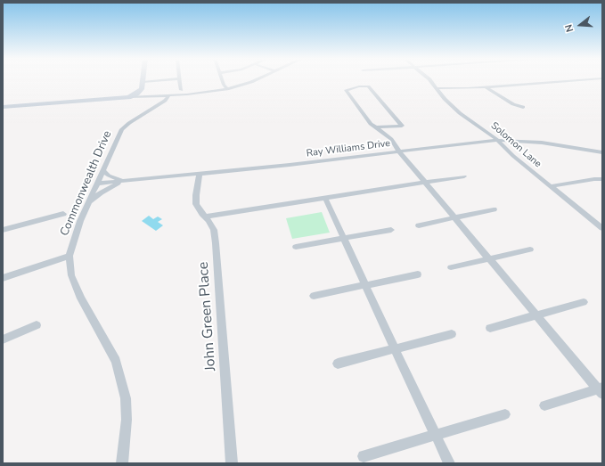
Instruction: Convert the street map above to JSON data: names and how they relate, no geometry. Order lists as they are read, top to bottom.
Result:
{
  "streets": {
    "street": [
      "Solomon Lane",
      "Ray Williams Drive",
      "Commonwealth Drive",
      "John Green Place"
    ]
  },
  "crossings": [
    ["Solomon Lane", "Ray Williams Drive"],
    ["Ray Williams Drive", "Commonwealth Drive"],
    ["Ray Williams Drive", "John Green Place"]
  ],
  "north": "left"
}
